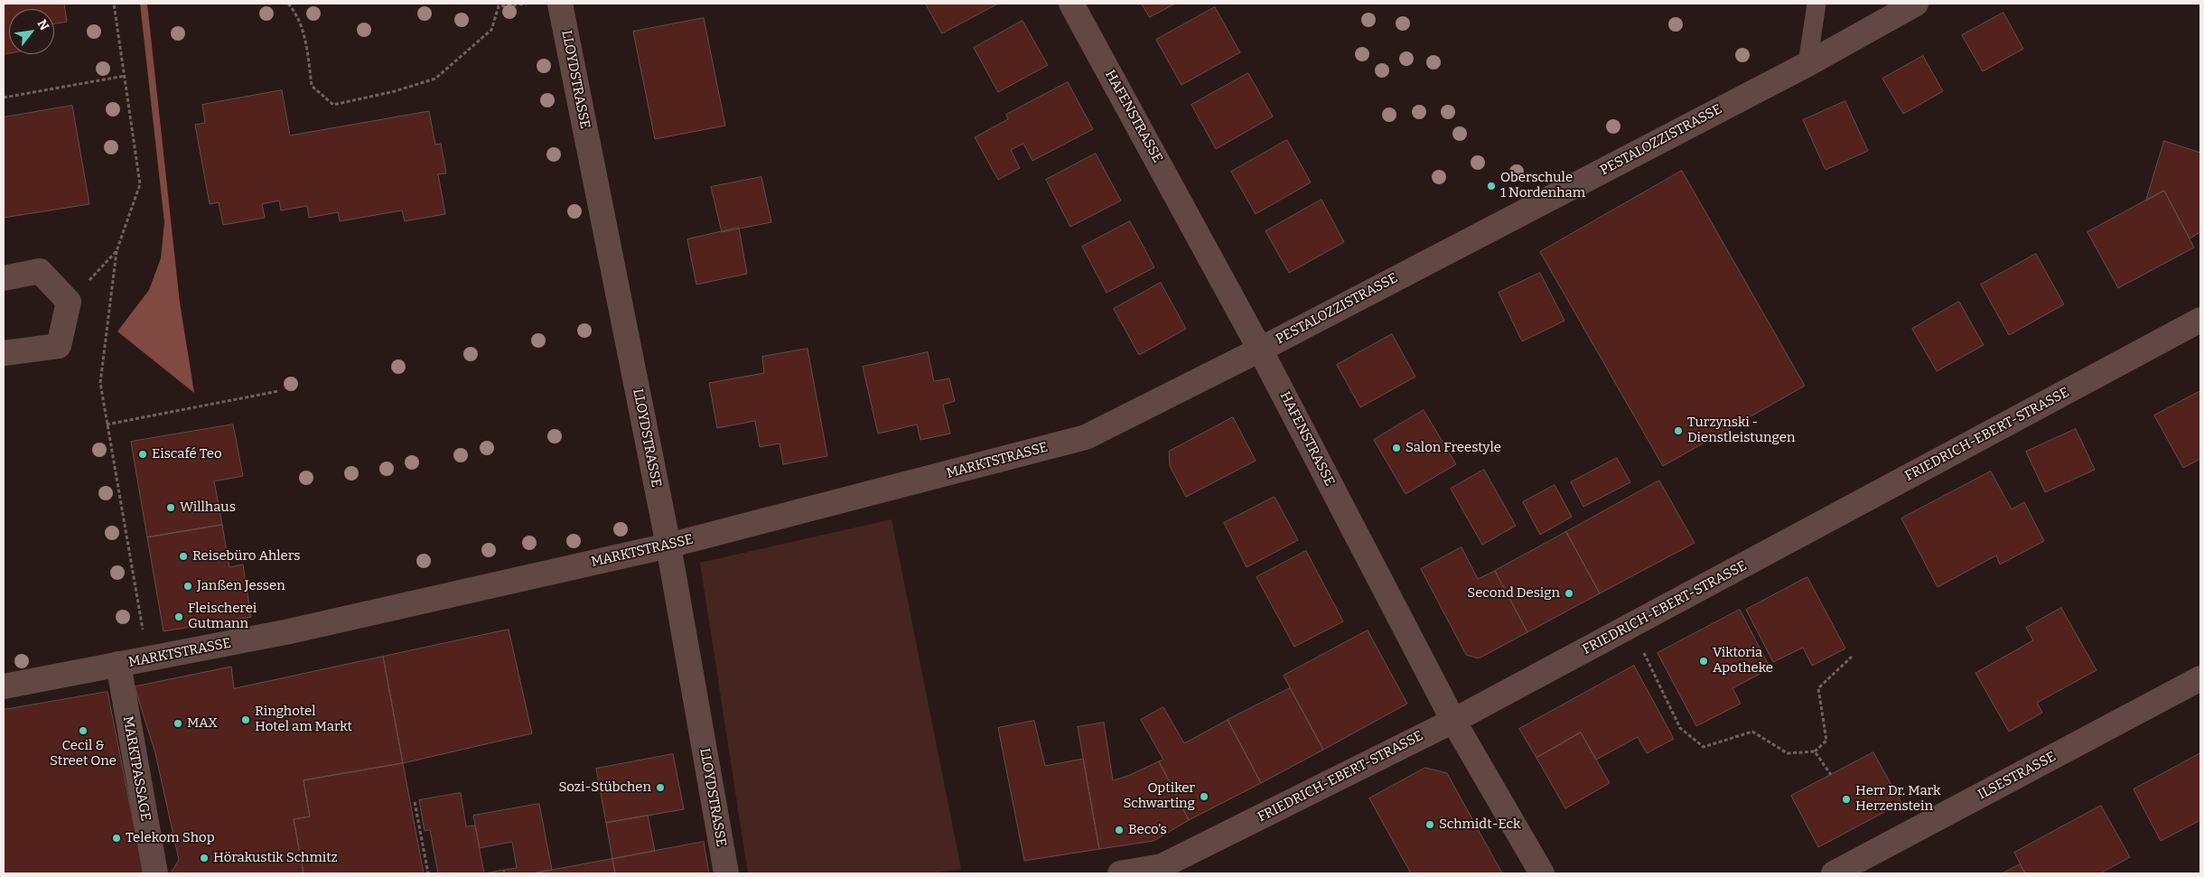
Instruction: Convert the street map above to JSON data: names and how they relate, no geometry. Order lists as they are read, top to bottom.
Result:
{
  "streets": {
    "street": [
      "LLOYDSTRASSE",
      "HAFENSTRASSE",
      "PESTALOZZISTRASSE",
      "FRIEDRICH-EBERT-STRASSE",
      "MARKTSTRASSE",
      "MARKTPASSAGE",
      "ILSESTRASSE"
    ]
  },
  "crossings": [
    ["LLOYDSTRASSE", "MARKTSTRASSE"],
    ["HAFENSTRASSE", "PESTALOZZISTRASSE"],
    ["HAFENSTRASSE", "FRIEDRICH-EBERT-STRASSE"],
    ["HAFENSTRASSE", "MARKTSTRASSE"],
    ["PESTALOZZISTRASSE", "MARKTSTRASSE"],
    ["MARKTSTRASSE", "MARKTPASSAGE"]
  ],
  "places": [
    "Oberschule 1 Nordenham",
    "Turzynski - Dienstleistungen",
    "Salon Freestyle",
    "Eiscafé Teo",
    "Willhaus",
    "Reisebüro Ahlers",
    "Janßen Jessen",
    "Second Design",
    "Fleischerei Gutmann",
    "Viktoria Apotheke",
    "Ringhotel Hotel am Markt",
    "MAX",
    "Cecil & Street One",
    "Sozi-Stübchen",
    "Optiker Schwarting",
    "Herr Dr. Mark Herzenstein",
    "Schmidt-Eck",
    "Beco’s",
    "Telekom Shop",
    "Hörakustik Schmitz"
  ],
  "north": "top right"
}
